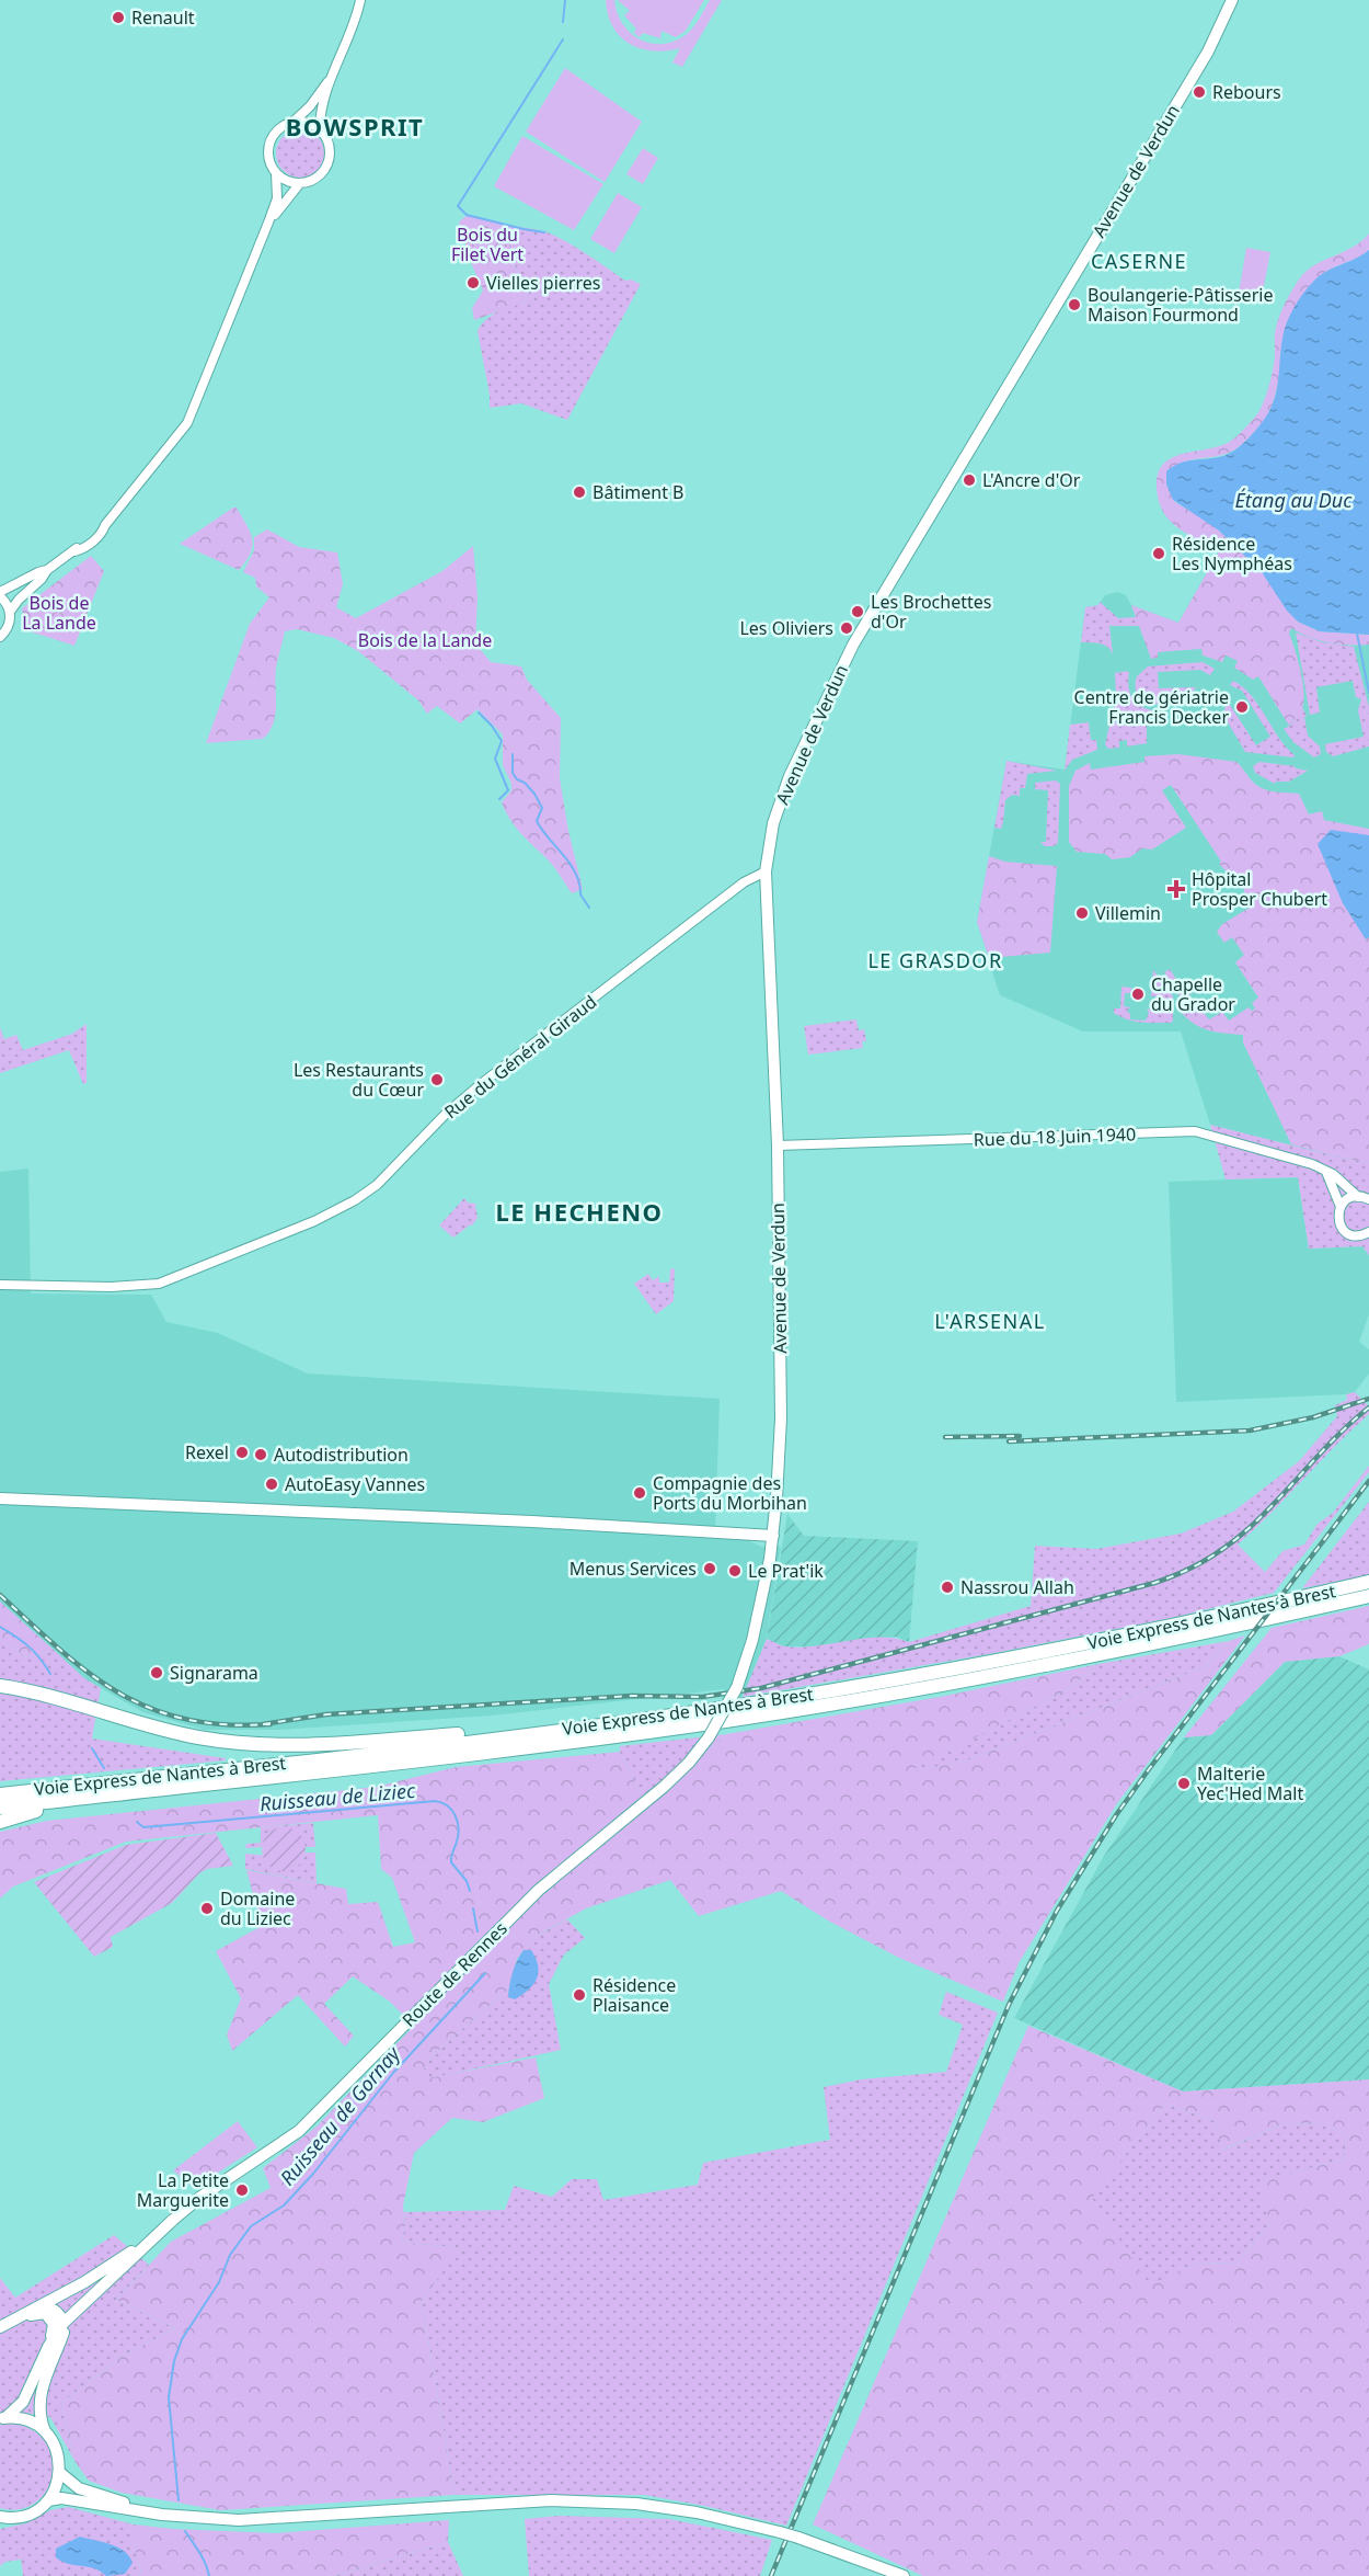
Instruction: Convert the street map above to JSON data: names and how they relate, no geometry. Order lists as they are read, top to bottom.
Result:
{
  "streets": {
    "highway": ["Voie Express de Nantes à Brest"],
    "main road": ["Avenue de Verdun", "Route de Rennes"],
    "street": ["Rue du Général Giraud", "Rue du 18 Juin 1940"]
  },
  "crossings": [
    ["Avenue de Verdun", "Rue du Général Giraud"],
    ["Avenue de Verdun", "Rue du 18 Juin 1940"],
    ["Avenue de Verdun", "Route de Rennes"]
  ],
  "districts": [
    "BOWSPRIT",
    "CASERNE",
    "LE GRASDOR",
    "LE HECHENO",
    "L'ARSENAL"
  ],
  "water": ["Étang au Duc", "Ruisseau de Liziec", "Ruisseau de Gornay"],
  "parks": ["Bois du Filet Vert", "Bois de La Lande", "Bois de la Lande"],
  "places": {
    "other": [
      "Renault",
      "Rebours",
      "Vielles pierres",
      "Boulangerie-Pâtisserie Maison Fourmond",
      "L'Ancre d'Or",
      "Bâtiment B",
      "Résidence Les Nymphéas",
      "Les Brochettes d'Or",
      "Les Oliviers",
      "Centre de gériatrie Francis Decker",
      "Villemin",
      "Chapelle du Grador",
      "Les Restaurants du Cœur",
      "Rexel",
      "Autodistribution",
      "AutoEasy Vannes",
      "Compagnie des Ports du Morbihan",
      "Menus Services",
      "Le Prat'ik",
      "Nassrou Allah",
      "Signarama",
      "Malterie Yec'Hed Malt",
      "Domaine du Liziec",
      "Résidence Plaisance",
      "La Petite Marguerite"
    ],
    "health": ["Hôpital Prosper Chubert"]
  }
}
